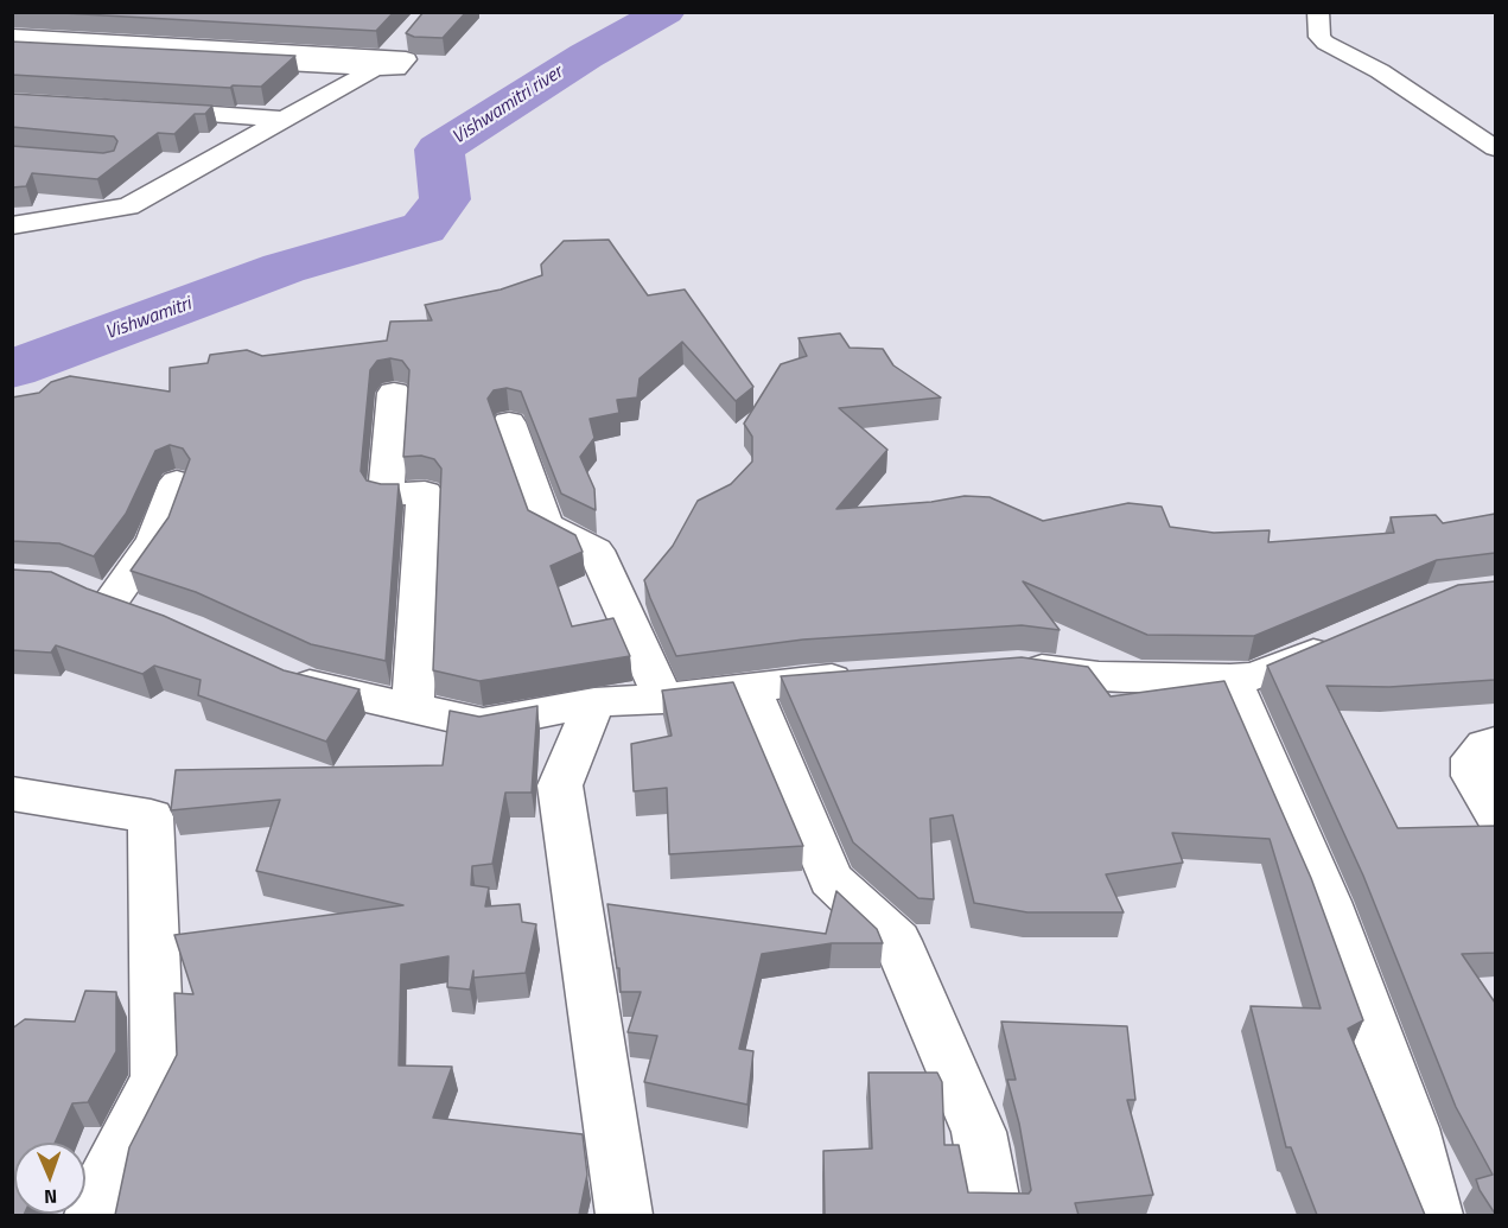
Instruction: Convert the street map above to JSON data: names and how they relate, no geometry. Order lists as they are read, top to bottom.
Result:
{
  "water": ["Vishwamitri river", "Vishwamitri"],
  "north": "bottom"
}
